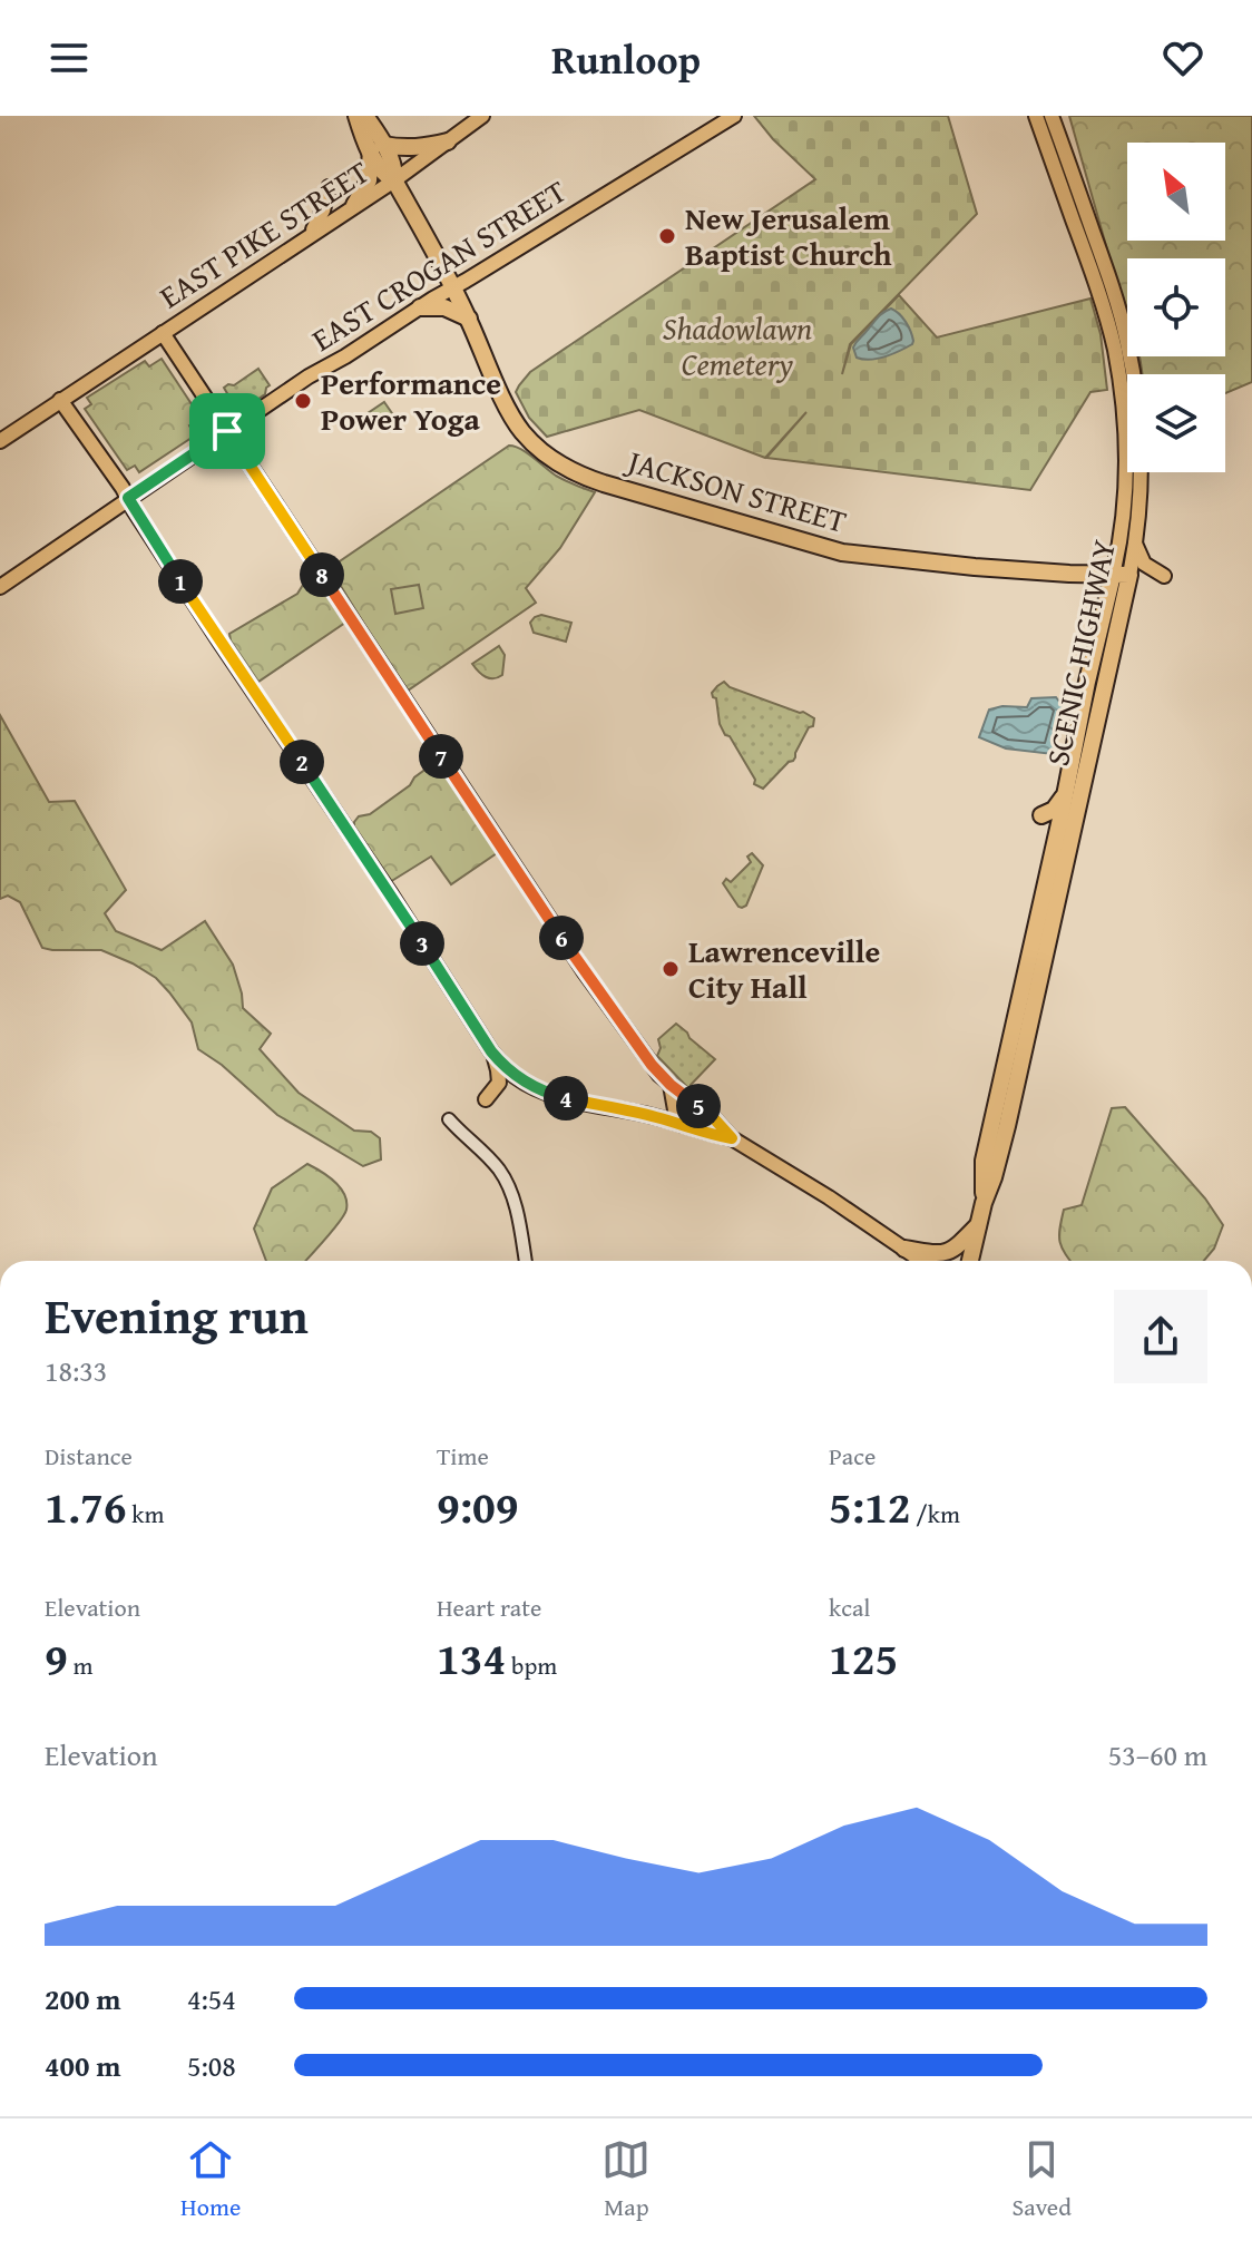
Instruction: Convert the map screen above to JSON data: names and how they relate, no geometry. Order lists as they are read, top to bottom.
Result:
{
  "streets": {
    "highway": ["JACKSON STREET", "SCENIC HIGHWAY"],
    "main road": ["EAST PIKE STREET", "EAST CROGAN STREET"]
  },
  "crossings": [
    ["EAST PIKE STREET", "JACKSON STREET"],
    ["EAST CROGAN STREET", "JACKSON STREET"],
    ["JACKSON STREET", "SCENIC HIGHWAY"]
  ],
  "parks": ["Shadowlawn Cemetery"],
  "places": ["New Jerusalem Baptist Church", "Performance Power Yoga", "Lawrenceville City Hall"],
  "north": "top left",
  "page": {
    "header": "Runloop",
    "pins": [
      "8",
      "1",
      "7",
      "2",
      "6",
      "3",
      "4",
      "5"
    ],
    "heading": ["Evening run", "18:33"],
    "stats": [
      ["Distance", "1.76 km"],
      ["Time", "9:09"],
      ["Pace", "5:12 /km"],
      ["Elevation", "9 m"],
      ["Heart rate", "134 bpm"],
      ["kcal", "125"]
    ],
    "chart": ["Elevation", "53–60 m"],
    "list": [
      {
        "name": "200 m",
        "note": "4:54"
      },
      {
        "name": "400 m",
        "note": "5:08"
      }
    ],
    "tabs": ["Home", "Map", "Saved"]
  }
}
